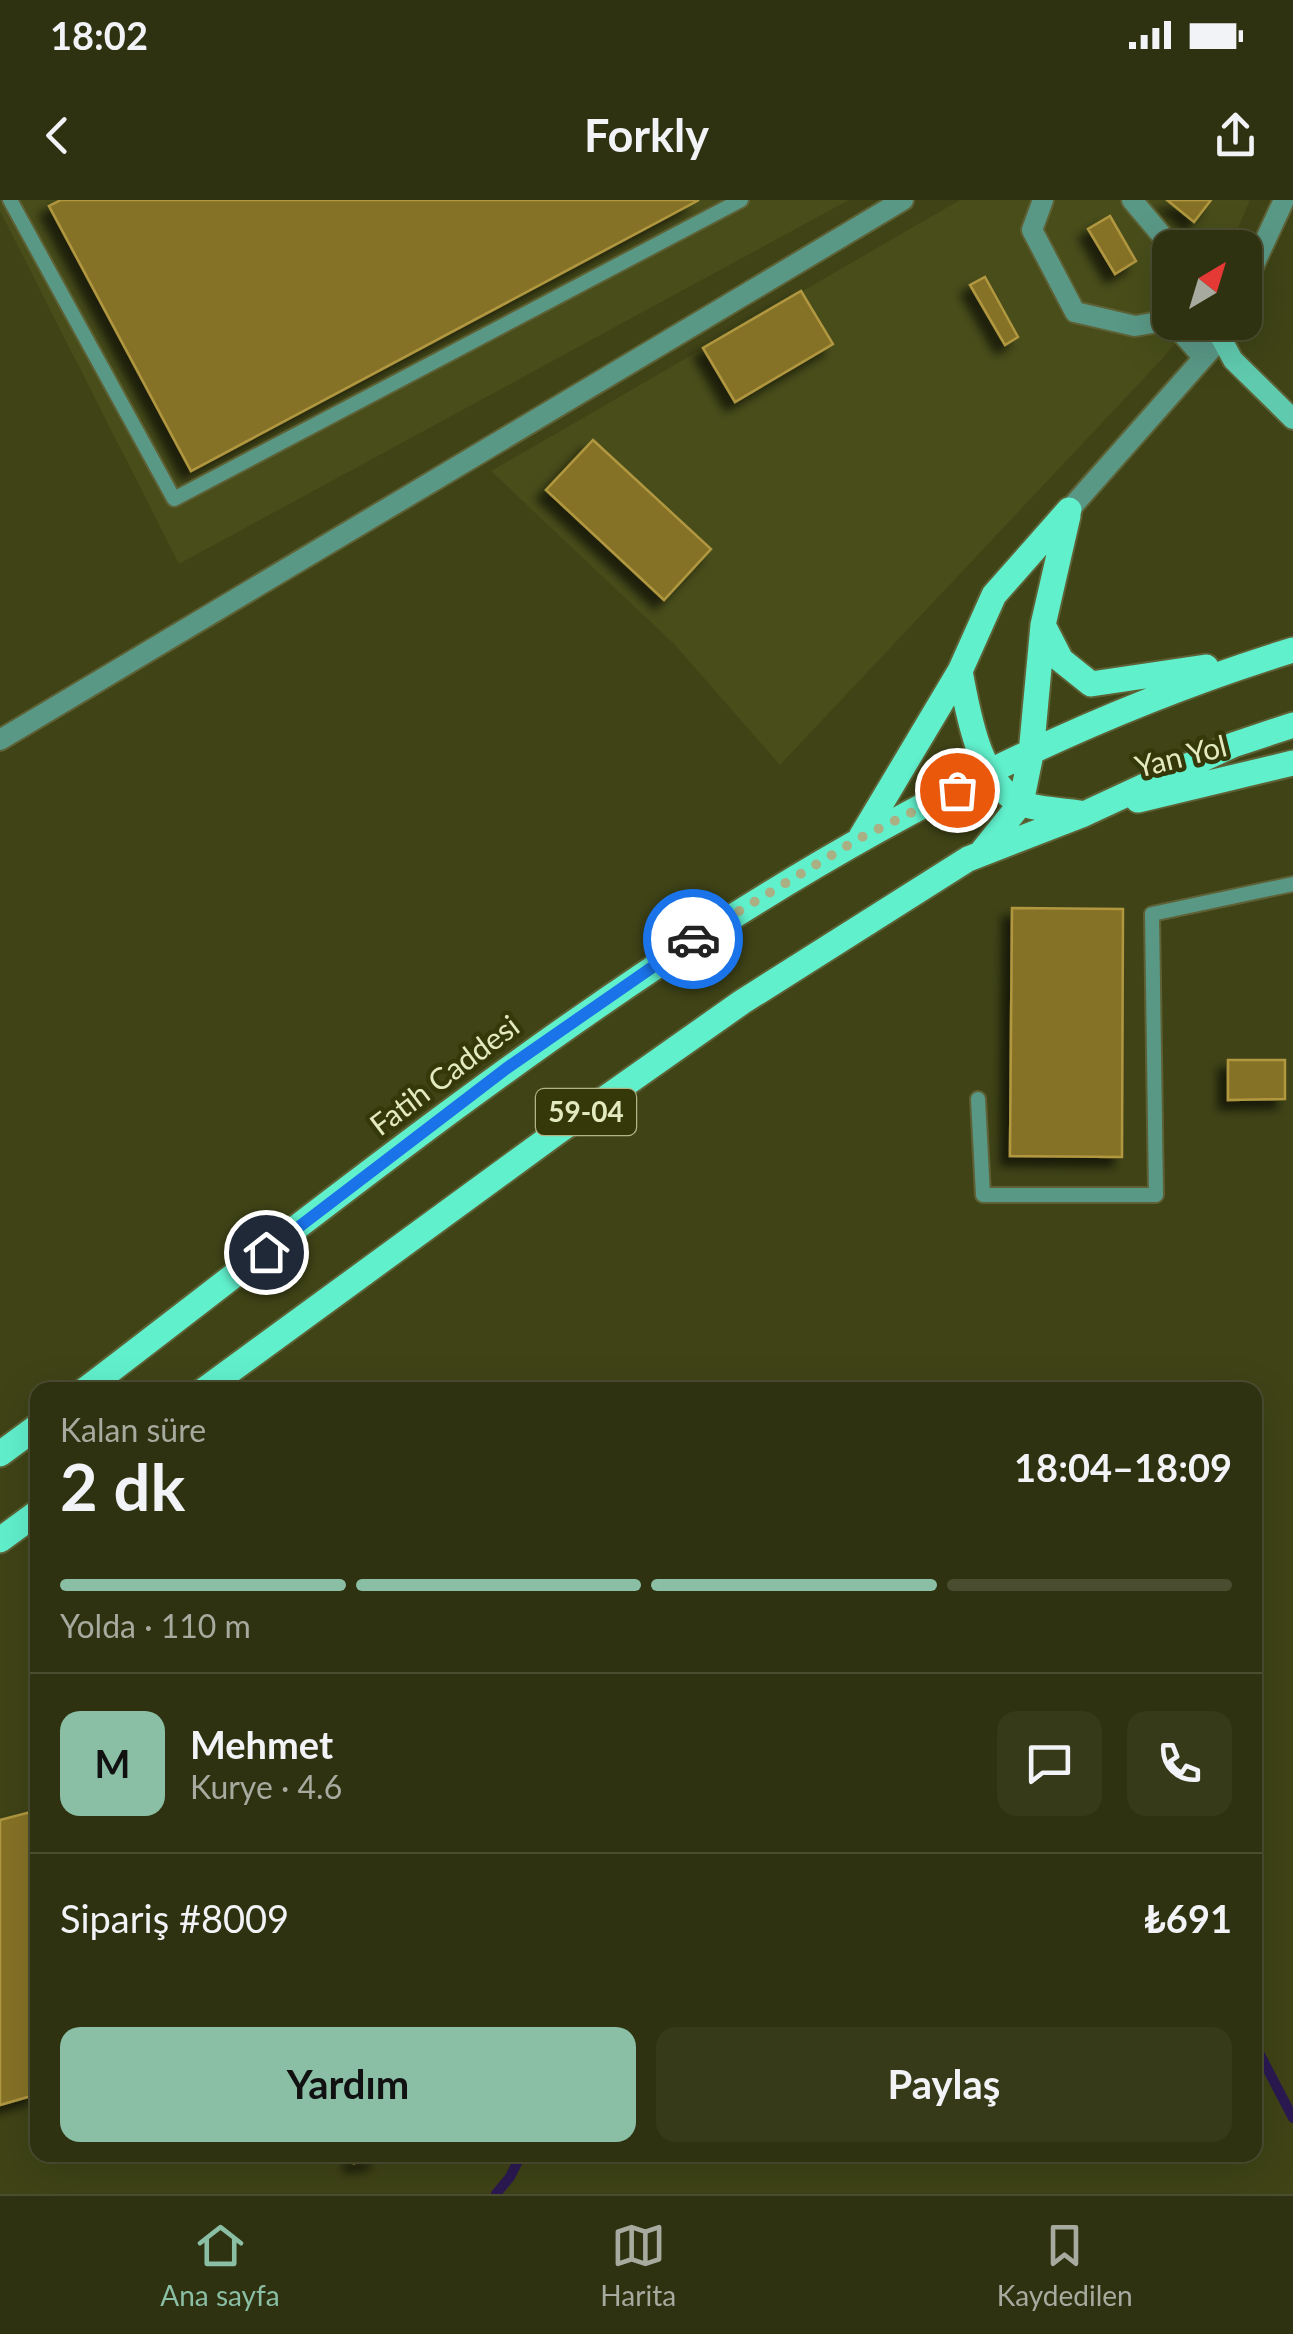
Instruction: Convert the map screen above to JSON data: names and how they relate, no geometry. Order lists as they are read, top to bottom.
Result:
{
  "streets": {
    "main road": ["Yan Yol", "Fatih Caddesi", "59-04"]
  },
  "crossings": [
    ["Yan Yol", "59-04"],
    ["Fatih Caddesi", "59-04"]
  ],
  "north": "top right",
  "page": {
    "status": "18:02",
    "header": "Forkly",
    "heading": ["2 dk", "Kalan süre", "18:04–18:09"],
    "panel": [
      "Mehmet",
      "Kurye · 4.6",
      "Sipariş #8009",
      "₺691"
    ],
    "bar": "Yolda · 110 m",
    "round": "M",
    "buttons": ["Yardım", "Paylaş"],
    "tabs": ["Ana sayfa", "Harita", "Kaydedilen"]
  }
}
